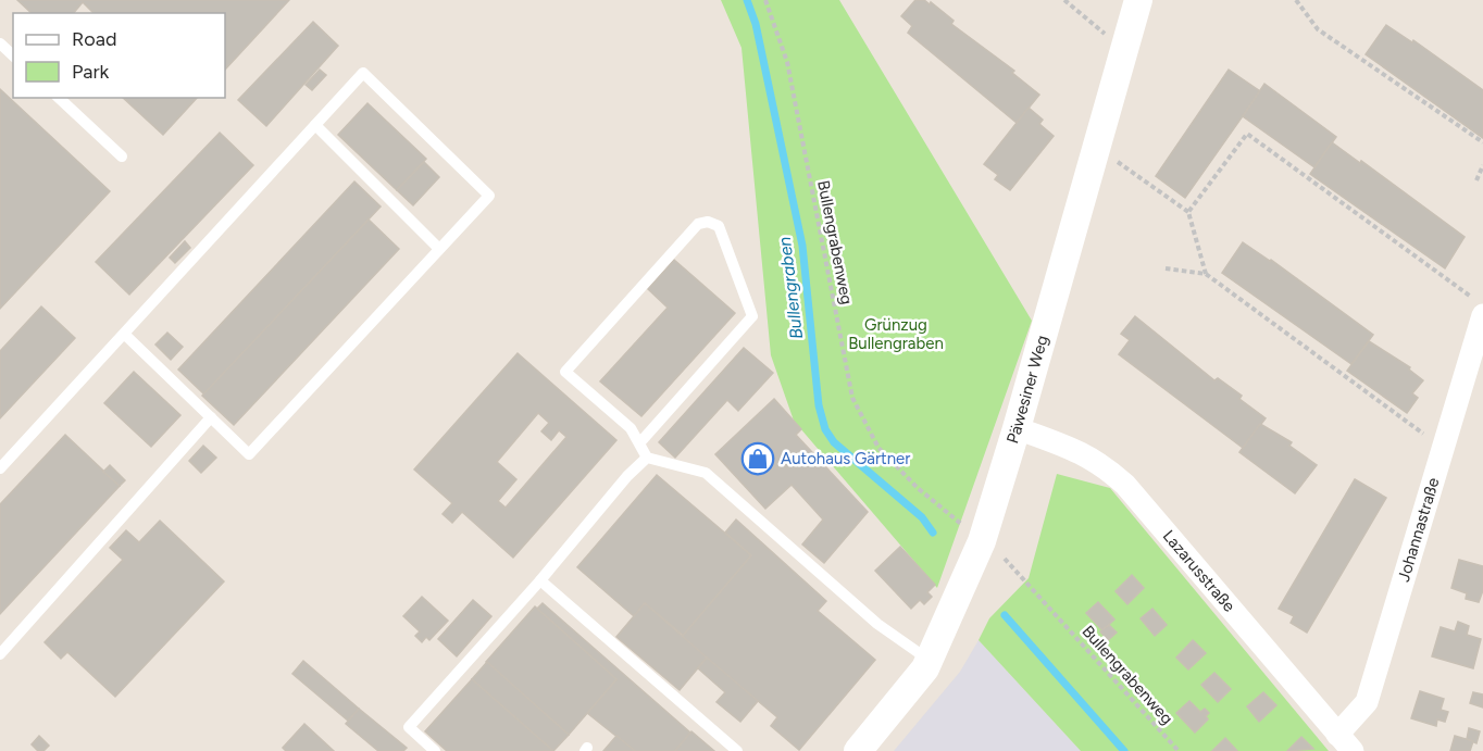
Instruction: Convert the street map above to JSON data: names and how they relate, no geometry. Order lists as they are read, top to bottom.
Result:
{
  "streets": {
    "street": ["Päwesiner Weg", "Johannastraße", "Lazarusstraße"],
    "path": ["Bullengrabenweg"]
  },
  "crossings": [
    ["Päwesiner Weg", "Lazarusstraße"],
    ["Johannastraße", "Lazarusstraße"]
  ],
  "water": ["Bullengraben"],
  "parks": ["Grünzug Bullengraben"],
  "places": {
    "shop": ["Autohaus Gärtner"]
  },
  "legend": ["Road", "Park"]
}
